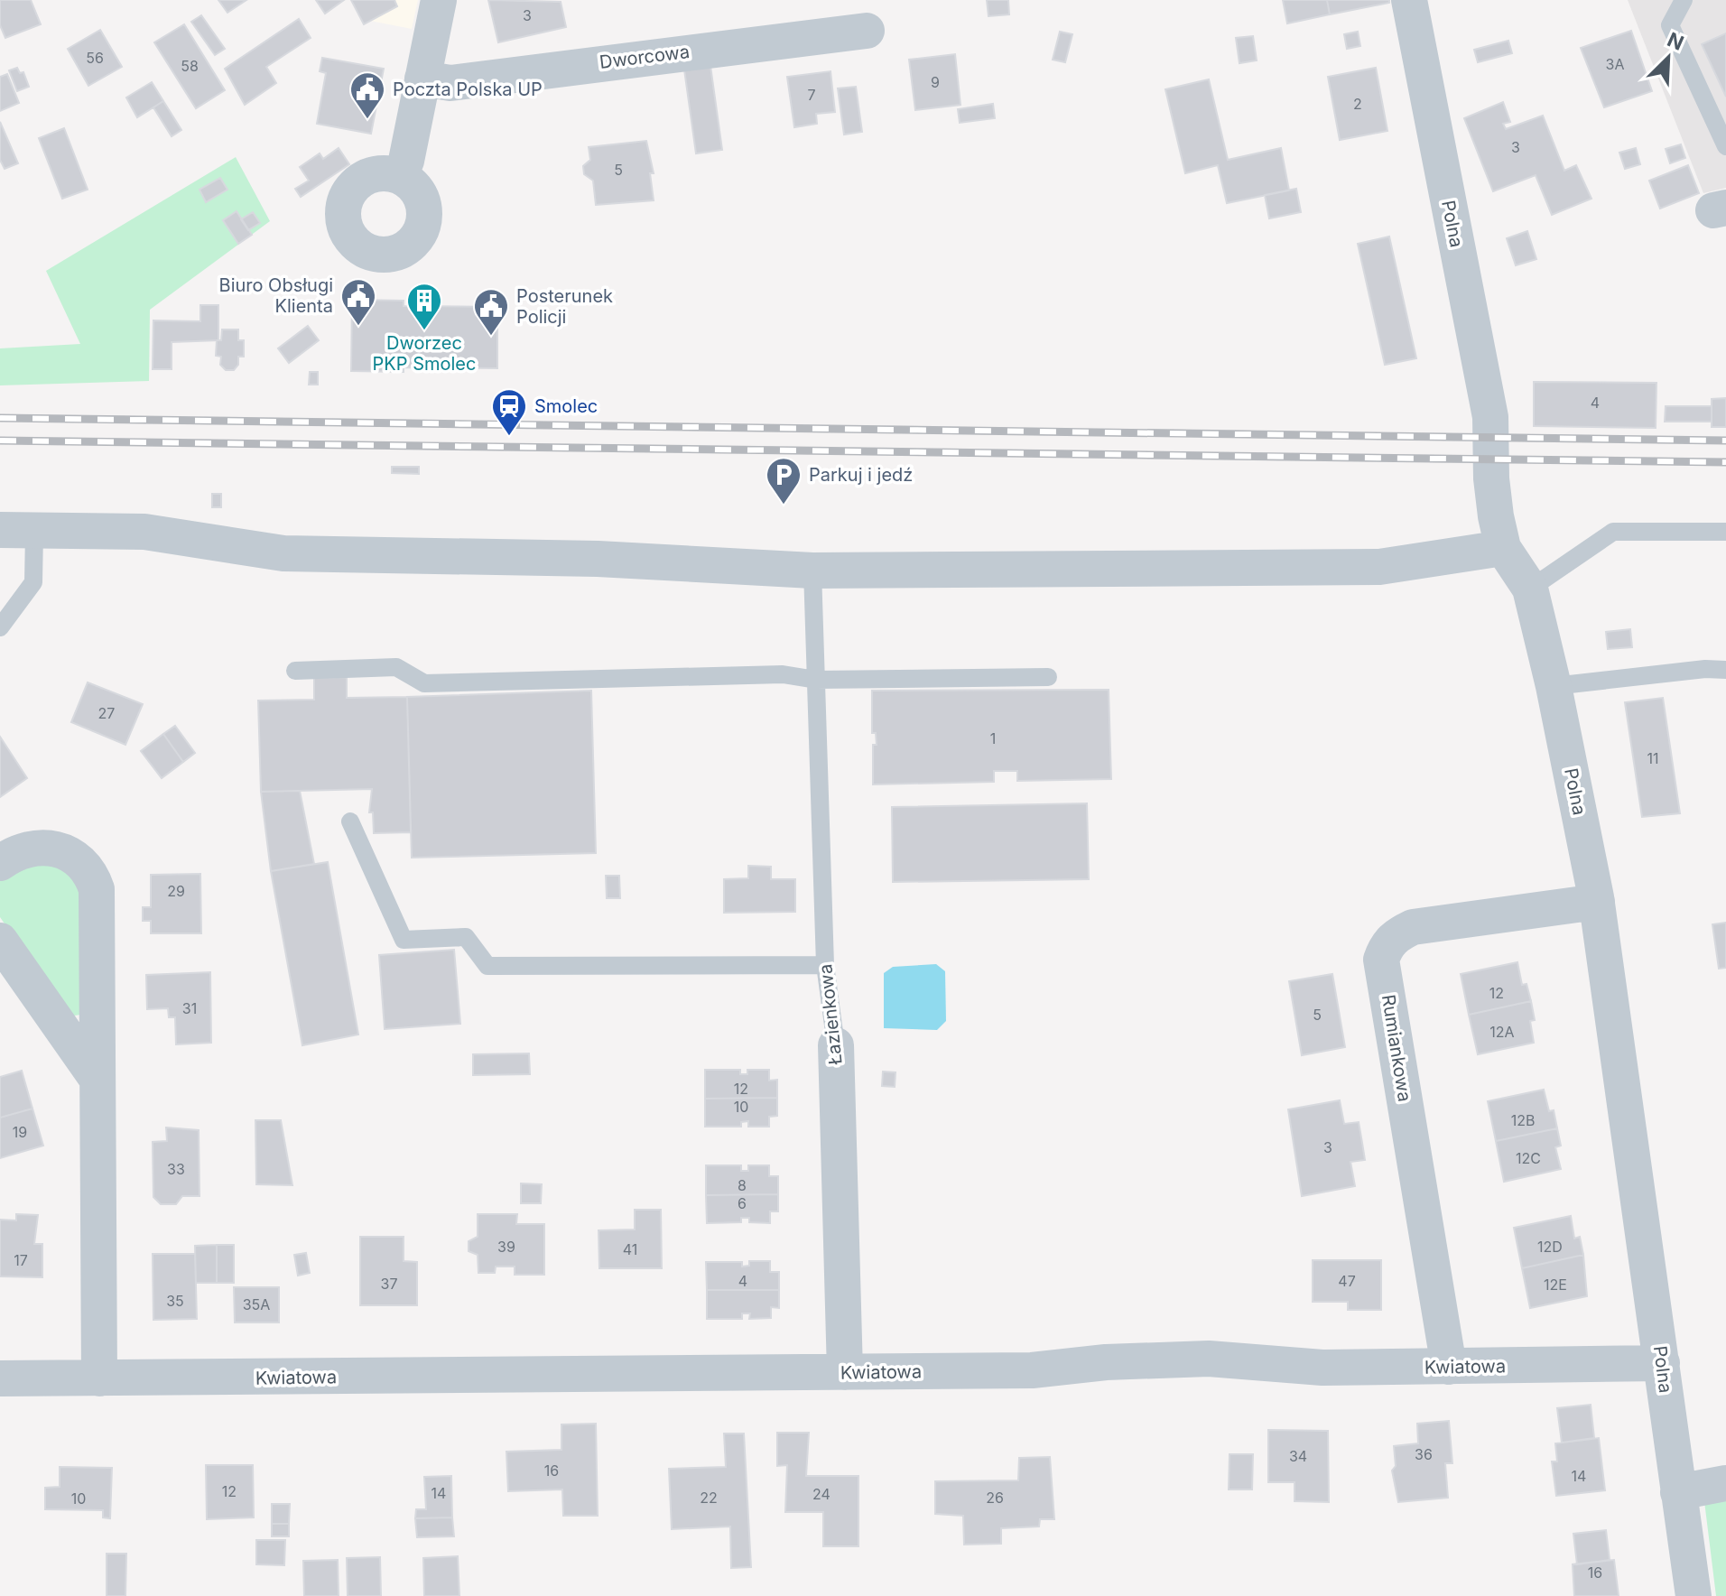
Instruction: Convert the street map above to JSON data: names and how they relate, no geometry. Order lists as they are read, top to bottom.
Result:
{
  "streets": {
    "street": [
      "Dworcowa",
      "Polna",
      "Łazienkowa",
      "Rumiankowa",
      "Kwiatowa"
    ]
  },
  "crossings": [
    ["Polna", "Rumiankowa"],
    ["Polna", "Kwiatowa"],
    ["Łazienkowa", "Kwiatowa"],
    ["Rumiankowa", "Kwiatowa"]
  ],
  "places": {
    "public building": ["Poczta Polska UP", "Biuro Obsługi Klienta", "Posterunek Policji"],
    "building": ["Dworzec PKP Smolec"],
    "station": ["Smolec"],
    "parking": ["Parkuj i jedź"]
  },
  "house_numbers": [
    "3",
    "56",
    "3A",
    "58",
    "9",
    "7",
    "2",
    "3",
    "5",
    "4",
    "27",
    "1",
    "11",
    "29",
    "12",
    "31",
    "5",
    "12A",
    "12",
    "10",
    "12B",
    "19",
    "3",
    "12C",
    "33",
    "8",
    "6",
    "39",
    "12D",
    "41",
    "17",
    "4",
    "47",
    "37",
    "12E",
    "35",
    "35A",
    "36",
    "34",
    "16",
    "14",
    "12",
    "14",
    "24",
    "22",
    "26",
    "10",
    "16"
  ],
  "north": "top right"
}
